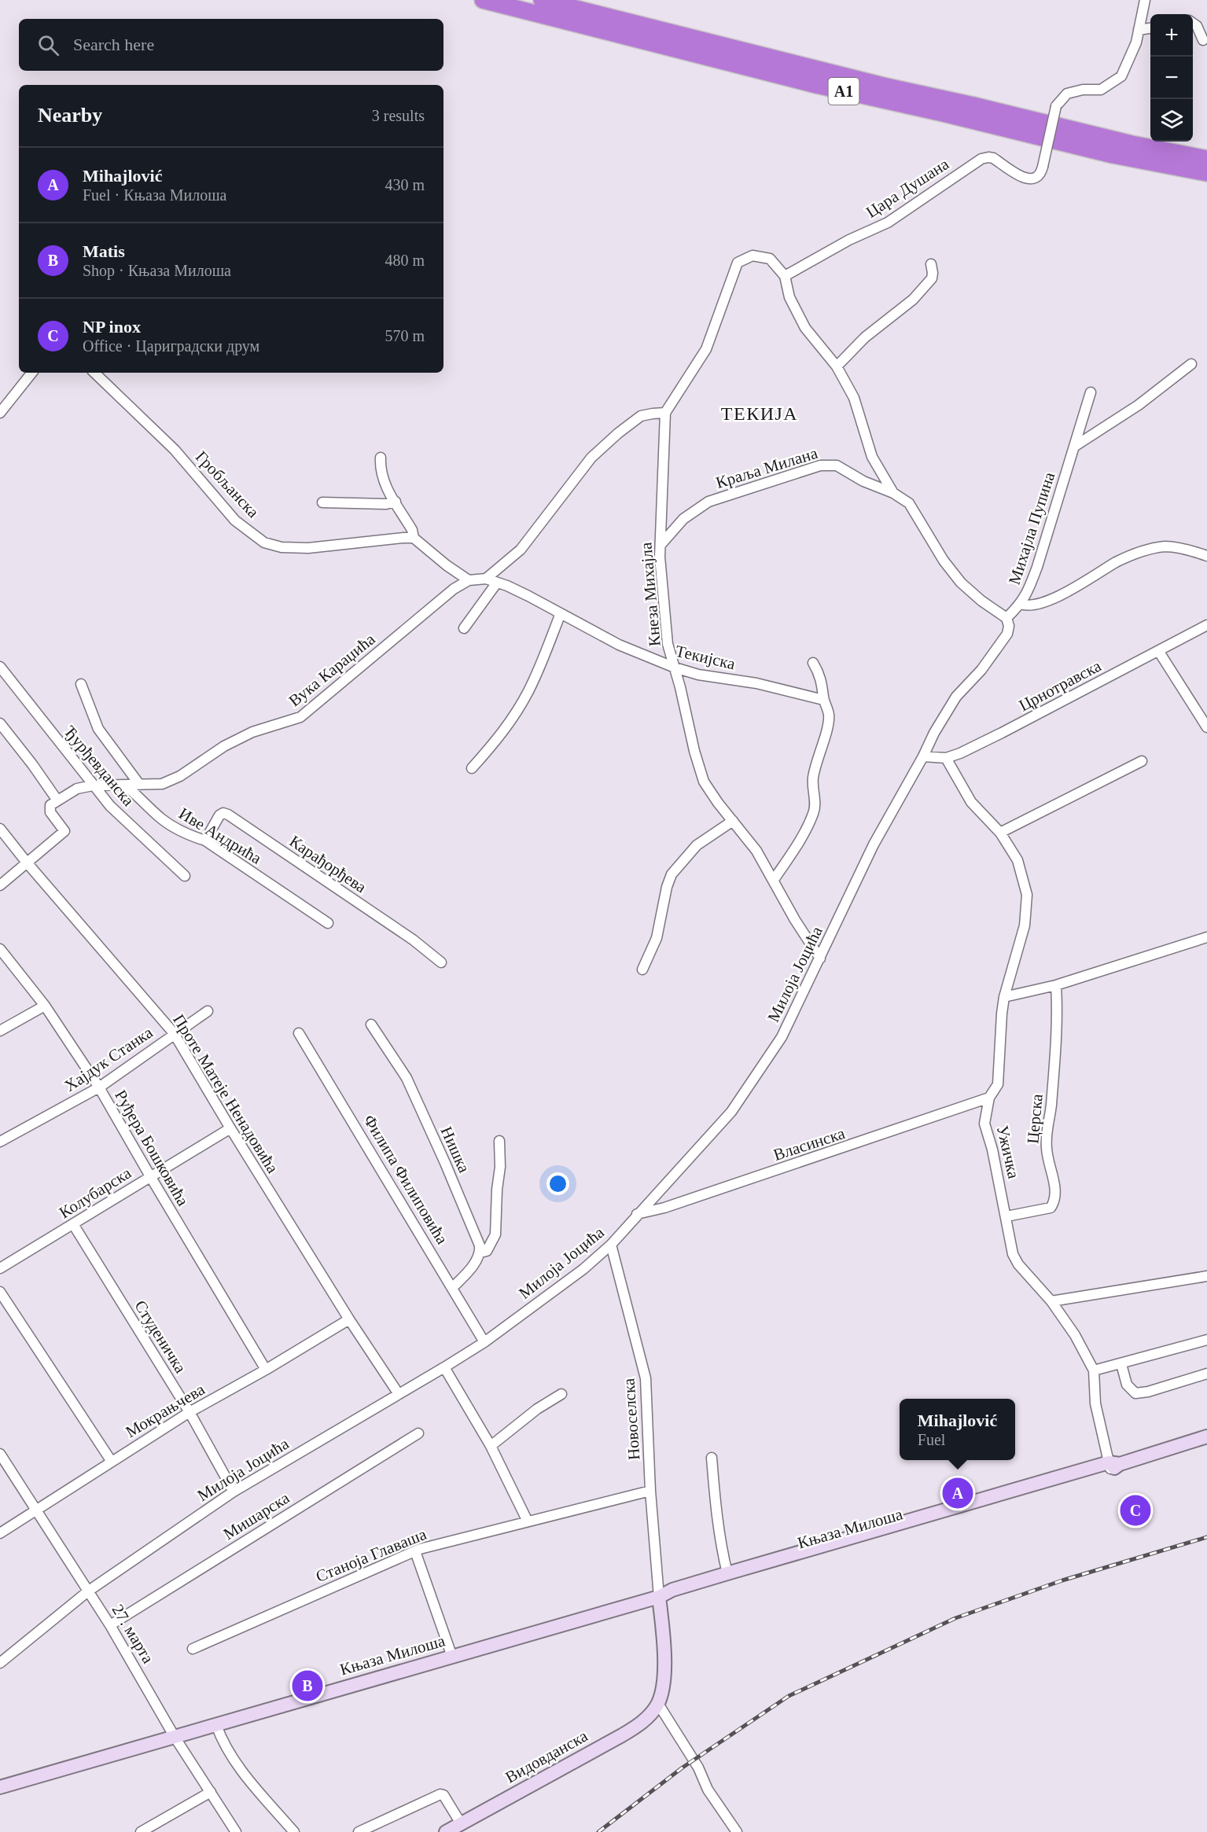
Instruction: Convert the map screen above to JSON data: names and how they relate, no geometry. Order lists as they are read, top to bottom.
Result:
{
  "streets": {
    "highway": ["A1"],
    "main road": ["Књаза Милоша", "Видовданска"],
    "street": [
      "Цара Душана",
      "Краља Милана",
      "Гробљанска",
      "Михајла Пупина",
      "Кнеза Михајла",
      "Текијска",
      "Вука Караџића",
      "Црнотравска",
      "Ђурђевданска",
      "Иве Андрића",
      "Карађорђева",
      "Милоја Јоцића",
      "Хајдук Станка",
      "Проте Матеје Ненадовића",
      "Церска",
      "Власинска",
      "Руђера Бошковића",
      "Нишка",
      "Ужичка",
      "Филипа Филиповића",
      "Колубарска",
      "Студеничка",
      "Мокрањчева",
      "Новоселска",
      "Мишарска",
      "Станоја Главаша",
      "27. марта"
    ]
  },
  "crossings": [
    ["Краља Милана", "Кнеза Михајла"],
    ["Кнеза Михајла", "Текијска"],
    ["Кнеза Михајла", "Милоја Јоцића"],
    ["Вука Караџића", "Ђурђевданска"],
    ["Вука Караџића", "Иве Андрића"],
    ["Црнотравска", "Милоја Јоцића"],
    ["Црнотравска", "Ужичка"],
    ["Иве Андрића", "Карађорђева"],
    ["Милоја Јоцића", "Проте Матеје Ненадовића"],
    ["Милоја Јоцића", "Власинска"],
    ["Милоја Јоцића", "Филипа Филиповића"],
    ["Милоја Јоцића", "Студеничка"],
    ["Милоја Јоцића", "Новоселска"],
    ["Милоја Јоцића", "27. марта"],
    ["Хајдук Станка", "Проте Матеје Ненадовића"],
    ["Хајдук Станка", "Руђера Бошковића"],
    ["Проте Матеје Ненадовића", "Колубарска"],
    ["Проте Матеје Ненадовића", "Мокрањчева"],
    ["Церска", "Ужичка"],
    ["Власинска", "Ужичка"],
    ["Руђера Бошковића", "Колубарска"],
    ["Руђера Бошковића", "Мокрањчева"],
    ["Колубарска", "Студеничка"],
    ["Студеничка", "Мокрањчева"],
    ["Мокрањчева", "27. марта"],
    ["Новоселска", "Књаза Милоша"],
    ["Новоселска", "Станоја Главаша"],
    ["Новоселска", "Видовданска"],
    ["Мишарска", "27. марта"],
    ["Књаза Милоша", "27. марта"],
    ["Књаза Милоша", "Видовданска"]
  ],
  "districts": ["ТЕКИЈА"],
  "page": {
    "map_buttons": ["+", "−"],
    "search": "Search here",
    "heading": ["Nearby", "3 results"],
    "list": [
      {
        "mark": "A",
        "name": "Mihajlović",
        "note": "Fuel · Књаза Милоша",
        "value": "430 m"
      },
      {
        "mark": "B",
        "name": "Matis",
        "note": "Shop · Књаза Милоша",
        "value": "480 m"
      },
      {
        "mark": "C",
        "name": "NP inox",
        "note": "Office · Цариградски друм",
        "value": "570 m"
      }
    ],
    "popup": ["Mihajlović", "Fuel"],
    "pins": ["A", "C", "B"]
  }
}
